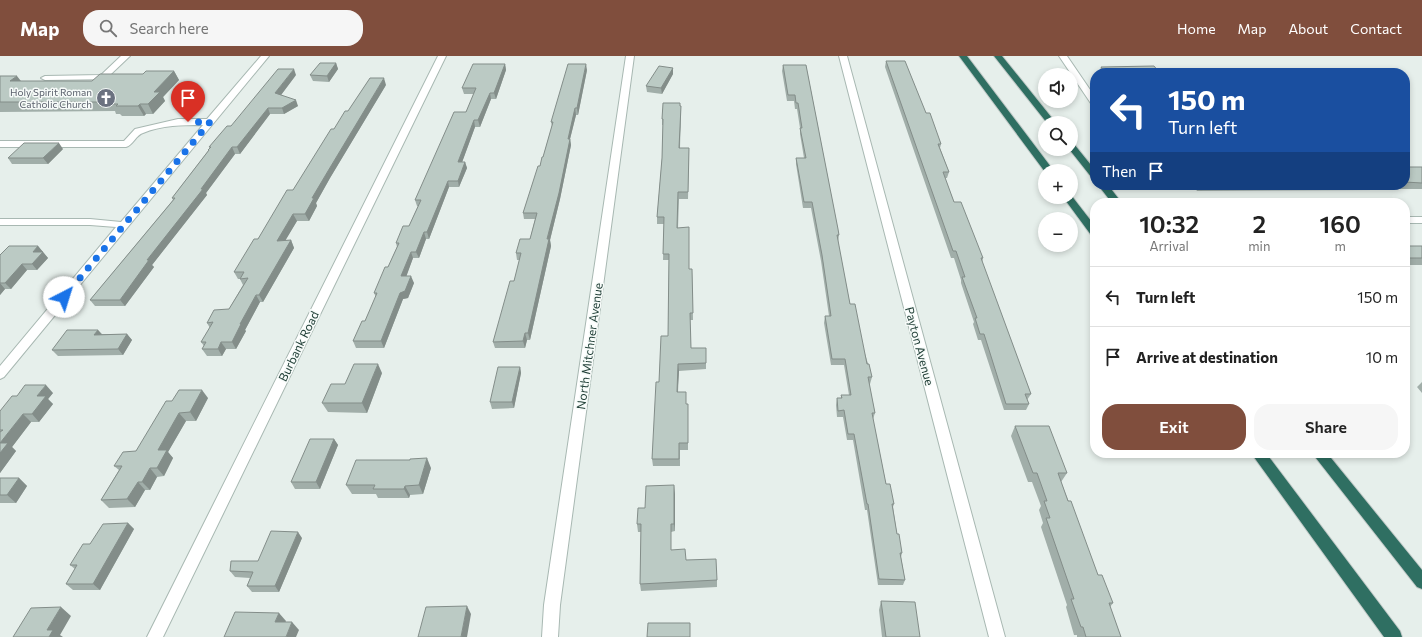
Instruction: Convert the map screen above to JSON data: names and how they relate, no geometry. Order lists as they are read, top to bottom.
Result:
{
  "streets": {
    "street": ["Burbank Road", "North Mitchner Avenue", "Payton Avenue"]
  },
  "places": {
    "church": ["Holy Spirit Roman Catholic Church"]
  },
  "page": {
    "header": "Map",
    "search": "Search here",
    "nav": [
      "Home",
      "Map",
      "About",
      "Contact"
    ],
    "map_buttons": ["+", "−"],
    "turn": ["150 m", "Turn left"],
    "then": "Then",
    "eta": [
      "10:32",
      "Arrival",
      "2",
      "min",
      "160",
      "m"
    ],
    "list": [
      {
        "name": "Turn left",
        "value": "150 m"
      },
      {
        "name": "Arrive at destination",
        "value": "10 m"
      }
    ],
    "buttons": ["Exit", "Share"]
  }
}
